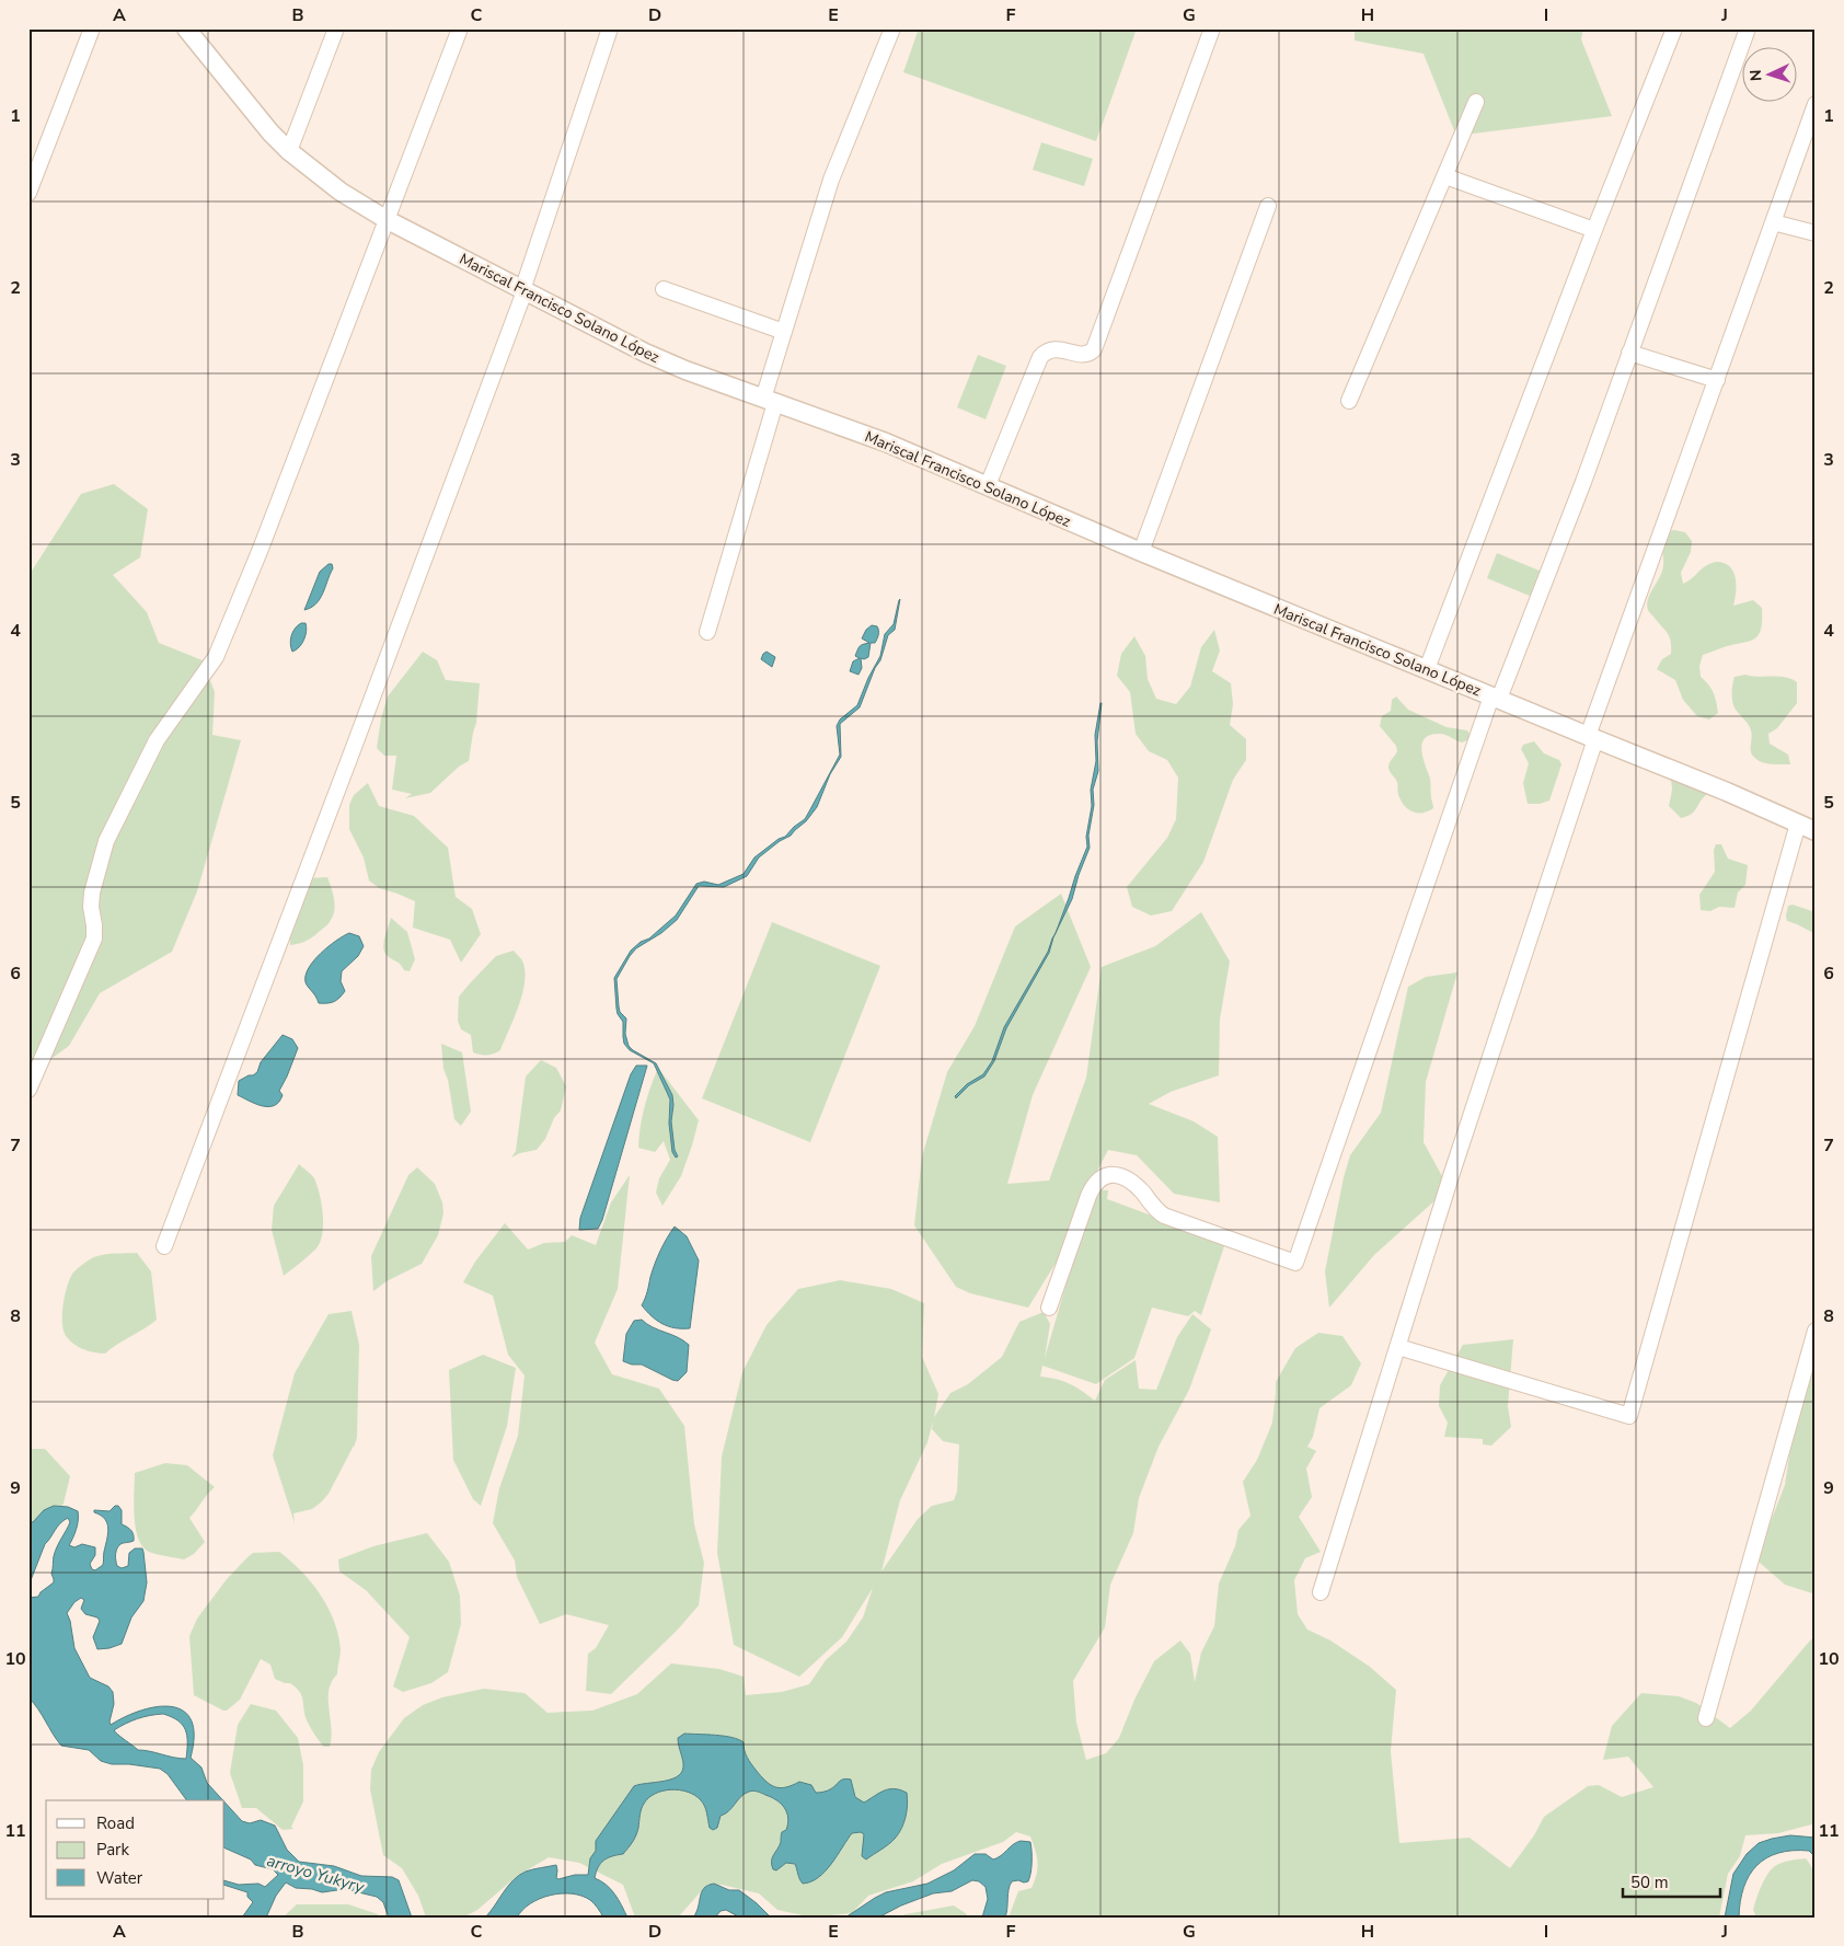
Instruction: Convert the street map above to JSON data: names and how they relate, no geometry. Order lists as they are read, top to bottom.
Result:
{
  "streets": {
    "main road": ["Mariscal Francisco Solano López"]
  },
  "water": ["arroyo Yukyry"],
  "legend": ["Road", "Park", "Water"],
  "scale_bar": "50 m",
  "north": "left",
  "grid": {
    "columns": [
      "A",
      "B",
      "C",
      "D",
      "E",
      "F",
      "G",
      "H",
      "I",
      "J"
    ],
    "rows": [
      "1",
      "2",
      "3",
      "4",
      "5",
      "6",
      "7",
      "8",
      "9",
      "10",
      "11"
    ]
  }
}
